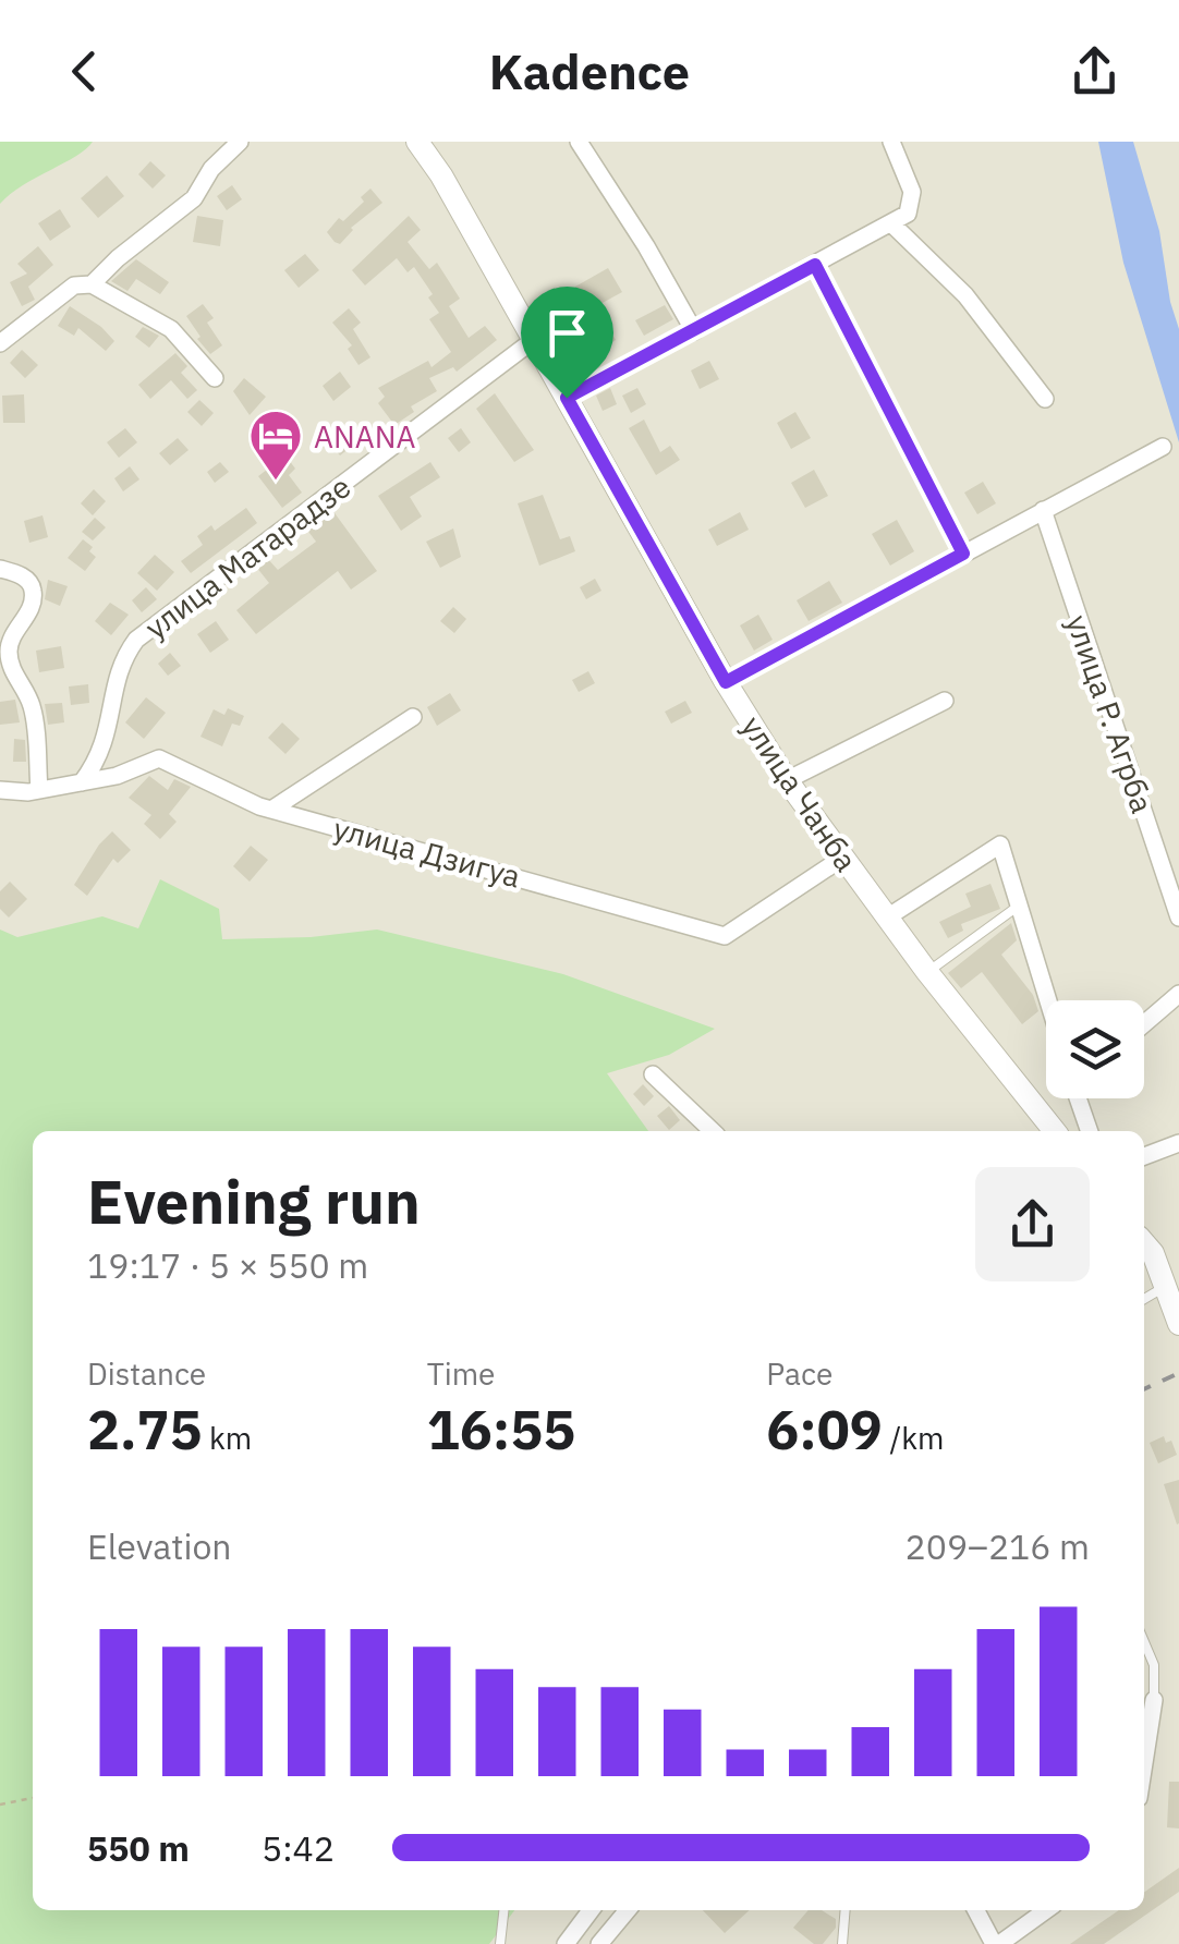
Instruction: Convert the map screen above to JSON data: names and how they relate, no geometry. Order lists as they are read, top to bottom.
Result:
{
  "streets": {
    "street": [
      "улица Матарадзе",
      "улица Р. Агрба",
      "улица Чанба",
      "улица Дзигуа"
    ]
  },
  "crossings": [
    ["улица Матарадзе", "улица Чанба"],
    ["улица Матарадзе", "улица Дзигуа"],
    ["улица Чанба", "улица Дзигуа"]
  ],
  "places": {
    "hotel": ["ANANA"]
  },
  "page": {
    "header": "Kadence",
    "heading": ["Evening run", "19:17 · 5 × 550 m"],
    "stats": [
      ["Distance", "2.75 km"],
      ["Time", "16:55"],
      ["Pace", "6:09 /km"]
    ],
    "chart": ["Elevation", "209–216 m"],
    "list": [
      {
        "name": "550 m",
        "note": "5:42"
      }
    ]
  }
}
